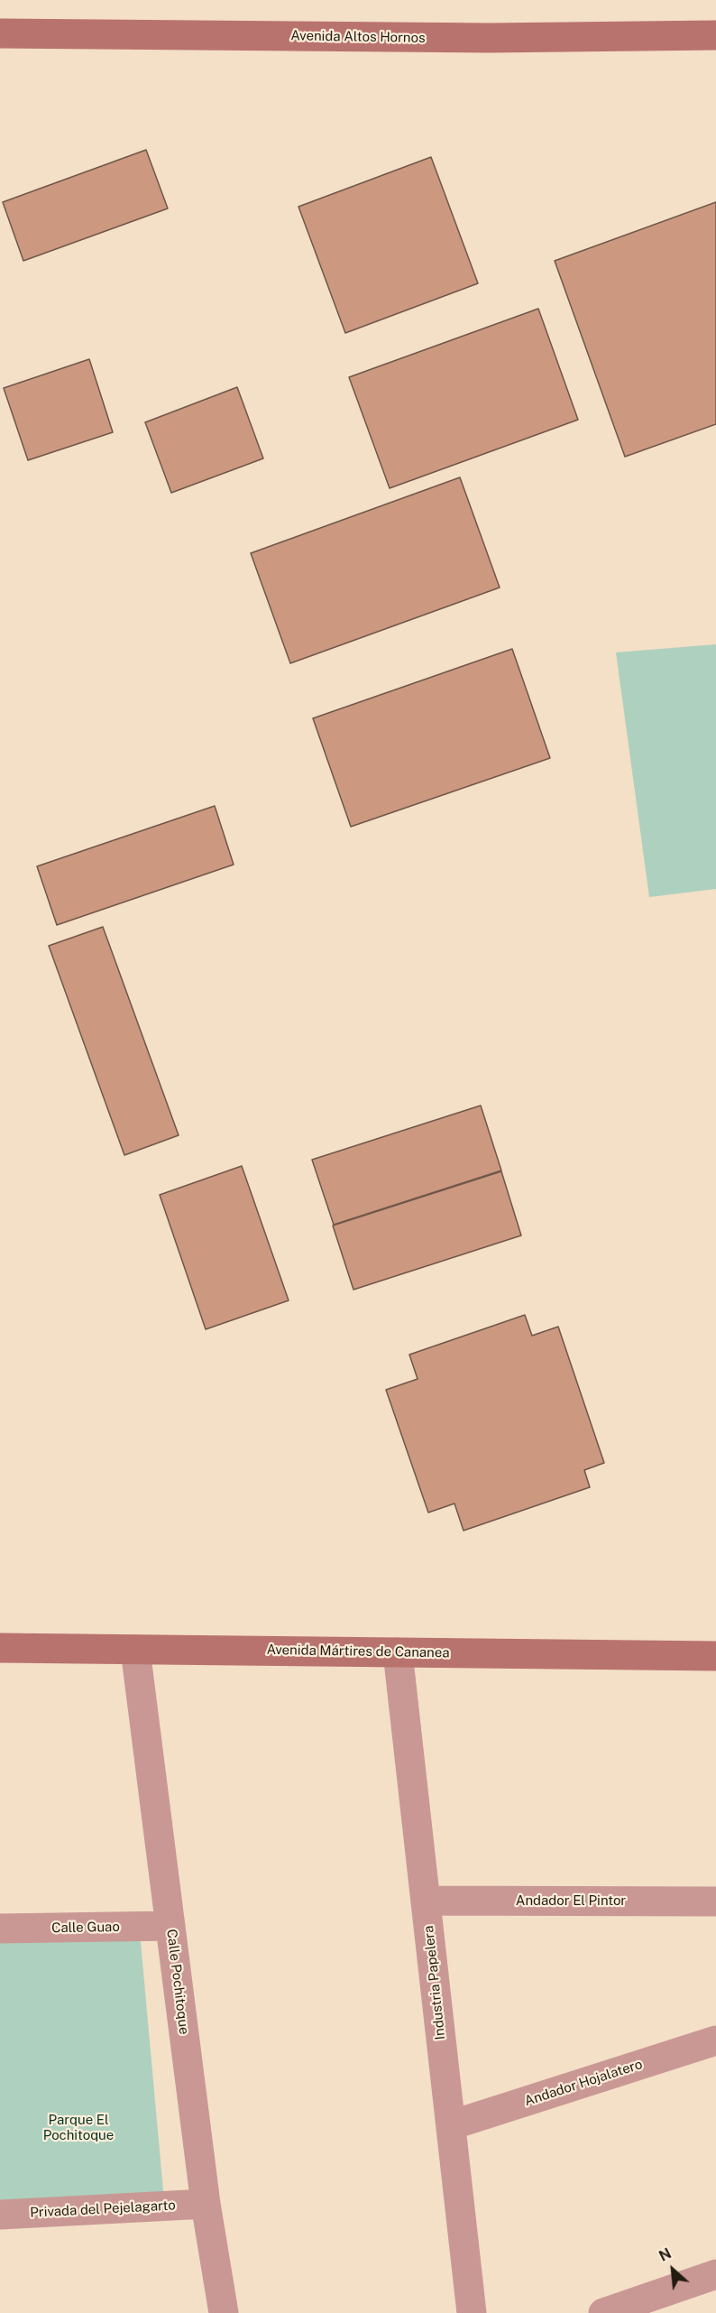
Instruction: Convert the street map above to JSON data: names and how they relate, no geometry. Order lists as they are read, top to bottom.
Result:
{
  "streets": {
    "street": [
      "Avenida Altos Hornos",
      "Avenida Mártires de Cananea",
      "Andador El Pintor",
      "Calle Guao",
      "Calle Pochitoque",
      "Industria Papelera",
      "Andador Hojalatero",
      "Privada del Pejelagarto"
    ]
  },
  "crossings": [
    ["Avenida Mártires de Cananea", "Calle Pochitoque"],
    ["Avenida Mártires de Cananea", "Industria Papelera"],
    ["Andador El Pintor", "Industria Papelera"],
    ["Calle Guao", "Calle Pochitoque"],
    ["Calle Pochitoque", "Privada del Pejelagarto"],
    ["Industria Papelera", "Andador Hojalatero"]
  ],
  "parks": ["Parque El Pochitoque"],
  "north": "top left"
}
